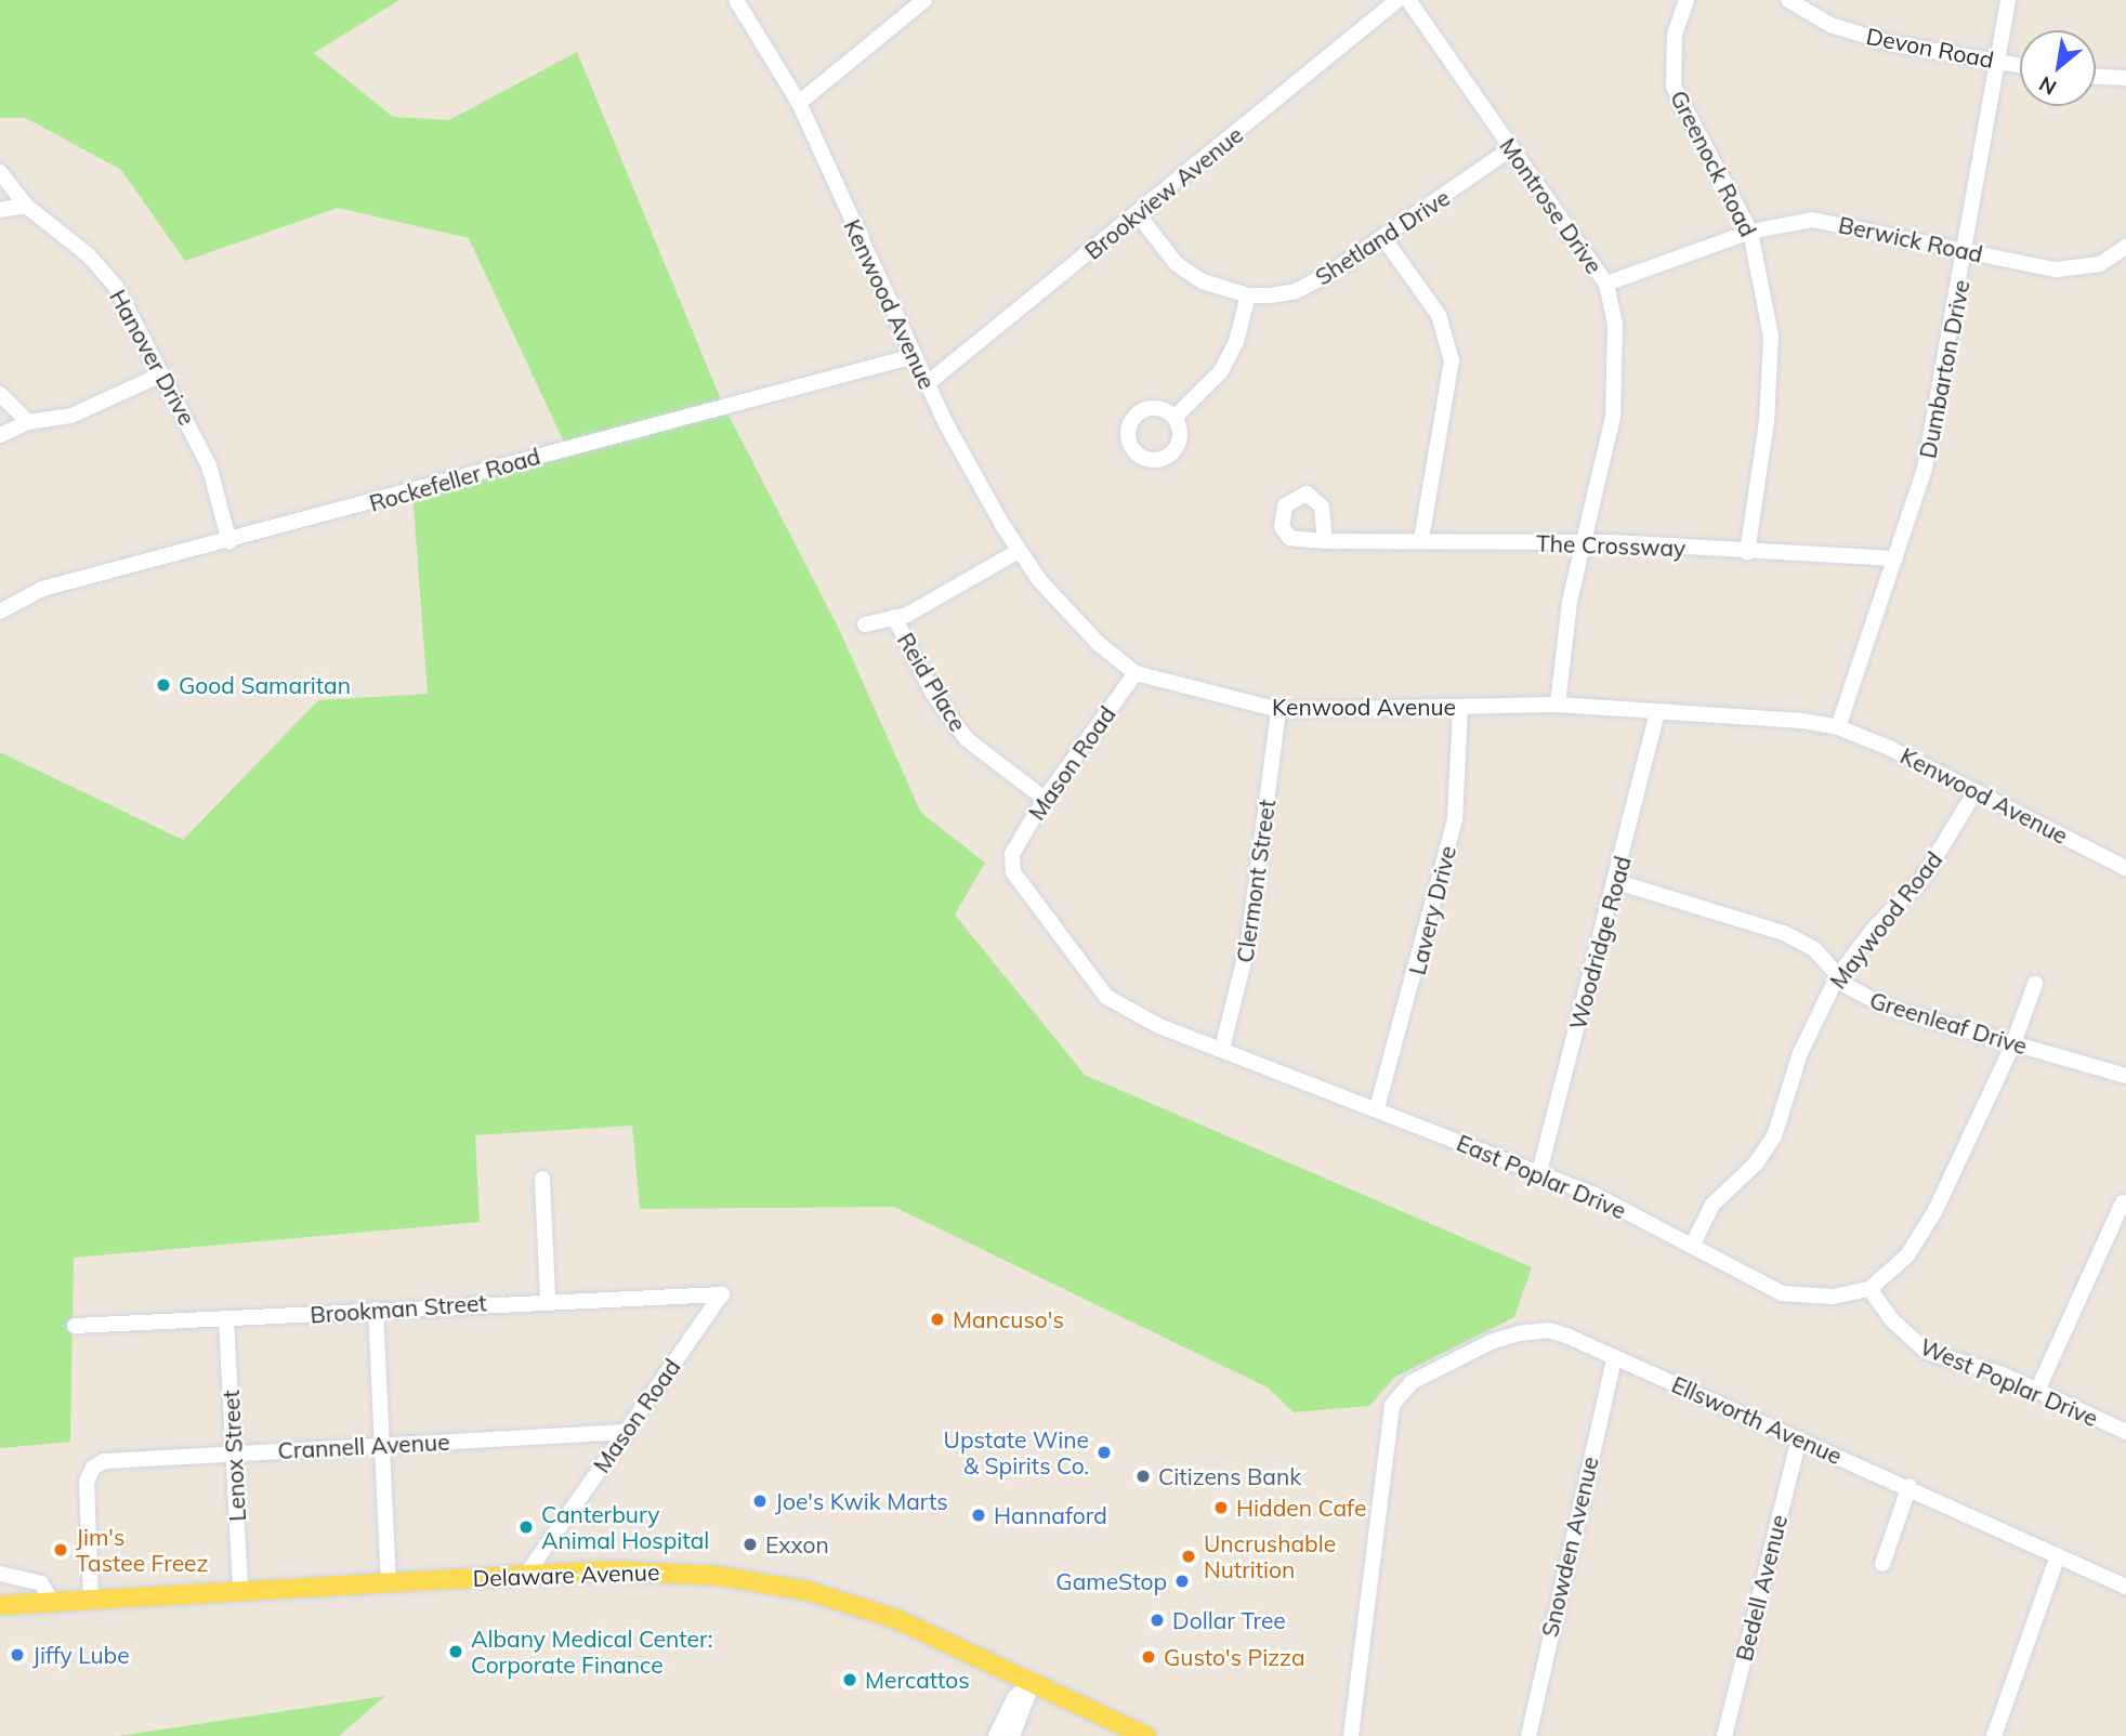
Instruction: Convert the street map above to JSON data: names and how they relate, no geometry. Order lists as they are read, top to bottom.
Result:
{
  "streets": {
    "main road": ["Delaware Avenue"],
    "street": [
      "Devon Road",
      "Greenock Road",
      "Brookview Avenue",
      "Montrose Drive",
      "Shetland Drive",
      "Berwick Road",
      "Kenwood Avenue",
      "Hanover Drive",
      "Dumbarton Drive",
      "Rockefeller Road",
      "The Crossway",
      "Reid Place",
      "Mason Road",
      "Clermont Street",
      "Lavery Drive",
      "Maywood Road",
      "Woodridge Road",
      "Greenleaf Drive",
      "East Poplar Drive",
      "Brookman Street",
      "West Poplar Drive",
      "Ellsworth Avenue",
      "Crannell Avenue",
      "Lenox Street",
      "Snowden Avenue",
      "Bedell Avenue"
    ]
  },
  "crossings": [
    ["Devon Road", "Dumbarton Drive"],
    ["Greenock Road", "Berwick Road"],
    ["Greenock Road", "The Crossway"],
    ["Brookview Avenue", "Shetland Drive"],
    ["Brookview Avenue", "Kenwood Avenue"],
    ["Montrose Drive", "Shetland Drive"],
    ["Montrose Drive", "Berwick Road"],
    ["Montrose Drive", "Kenwood Avenue"],
    ["Montrose Drive", "The Crossway"],
    ["Berwick Road", "Dumbarton Drive"],
    ["Kenwood Avenue", "Dumbarton Drive"],
    ["Kenwood Avenue", "Rockefeller Road"],
    ["Kenwood Avenue", "Mason Road"],
    ["Kenwood Avenue", "Clermont Street"],
    ["Kenwood Avenue", "Lavery Drive"],
    ["Kenwood Avenue", "Maywood Road"],
    ["Kenwood Avenue", "Woodridge Road"],
    ["Hanover Drive", "Rockefeller Road"],
    ["Dumbarton Drive", "The Crossway"],
    ["Reid Place", "Mason Road"],
    ["Mason Road", "East Poplar Drive"],
    ["Mason Road", "Brookman Street"],
    ["Mason Road", "Crannell Avenue"],
    ["Mason Road", "Delaware Avenue"],
    ["Clermont Street", "East Poplar Drive"],
    ["Lavery Drive", "East Poplar Drive"],
    ["Maywood Road", "Greenleaf Drive"],
    ["Maywood Road", "East Poplar Drive"],
    ["Woodridge Road", "Greenleaf Drive"],
    ["Woodridge Road", "East Poplar Drive"],
    ["East Poplar Drive", "West Poplar Drive"],
    ["Brookman Street", "Lenox Street"],
    ["Ellsworth Avenue", "Snowden Avenue"],
    ["Ellsworth Avenue", "Bedell Avenue"],
    ["Crannell Avenue", "Lenox Street"],
    ["Crannell Avenue", "Delaware Avenue"],
    ["Lenox Street", "Delaware Avenue"]
  ],
  "places": [
    "Good Samaritan",
    "Mancuso's",
    "Upstate Wine & Spirits Co.",
    "Citizens Bank",
    "Joe's Kwik Marts",
    "Hidden Cafe",
    "Hannaford",
    "Canterbury Animal Hospital",
    "Exxon",
    "Jim's Tastee Freez",
    "Uncrushable Nutrition",
    "GameStop",
    "Dollar Tree",
    "Albany Medical Center: Corporate Finance",
    "Jiffy Lube",
    "Gusto's Pizza",
    "Mercattos"
  ],
  "north": "bottom left"
}
